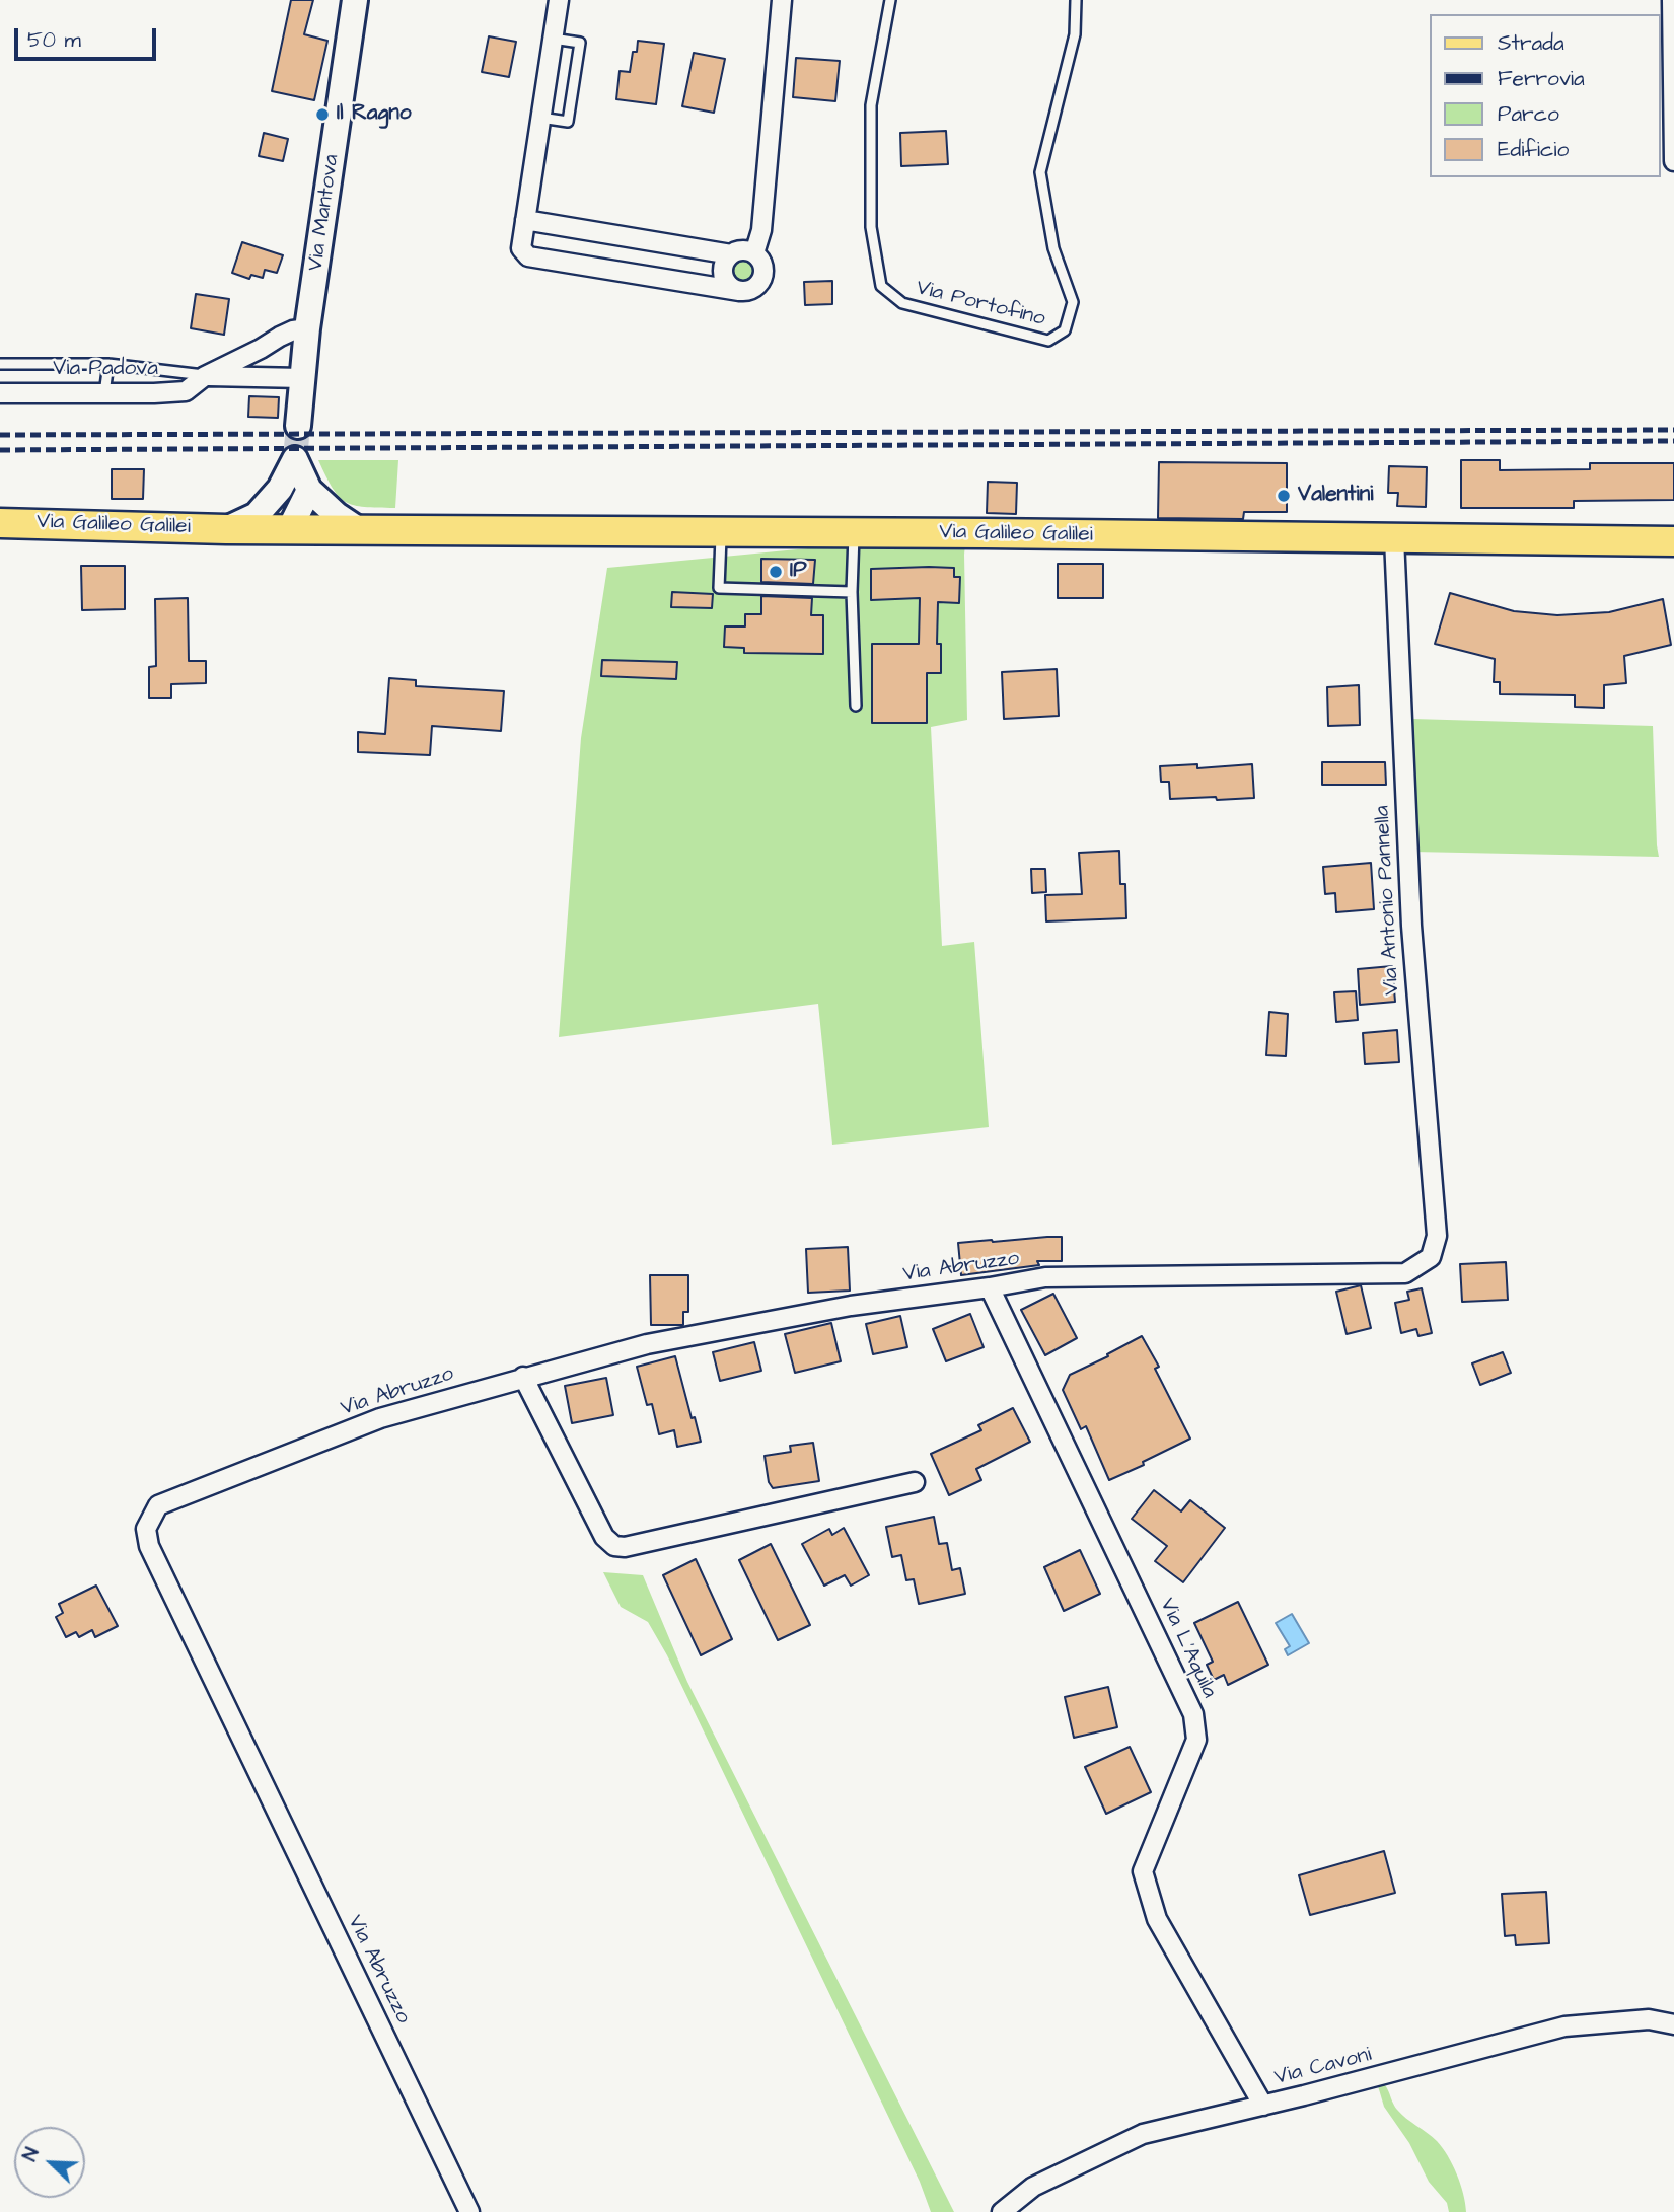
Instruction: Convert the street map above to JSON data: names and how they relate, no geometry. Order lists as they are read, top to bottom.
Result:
{
  "streets": {
    "main road": ["Via Galileo Galilei"],
    "street": [
      "Via Mantova",
      "Via Padova",
      "Via Antonio Pannella",
      "Via Abruzzo",
      "Via L'Aquila",
      "Via Cavoni"
    ],
    "lane": ["Via Portofino"]
  },
  "crossings": [
    ["Via Mantova", "Via Padova"],
    ["Via Galileo Galilei", "Via Antonio Pannella"],
    ["Via Antonio Pannella", "Via Abruzzo"],
    ["Via Abruzzo", "Via L'Aquila"],
    ["Via L'Aquila", "Via Cavoni"]
  ],
  "places": ["Il Ragno", "Valentini", "IP"],
  "legend": [
    "Strada",
    "Ferrovia",
    "Parco",
    "Edificio"
  ],
  "scale_bar": "50 m",
  "north": "top left"
}
